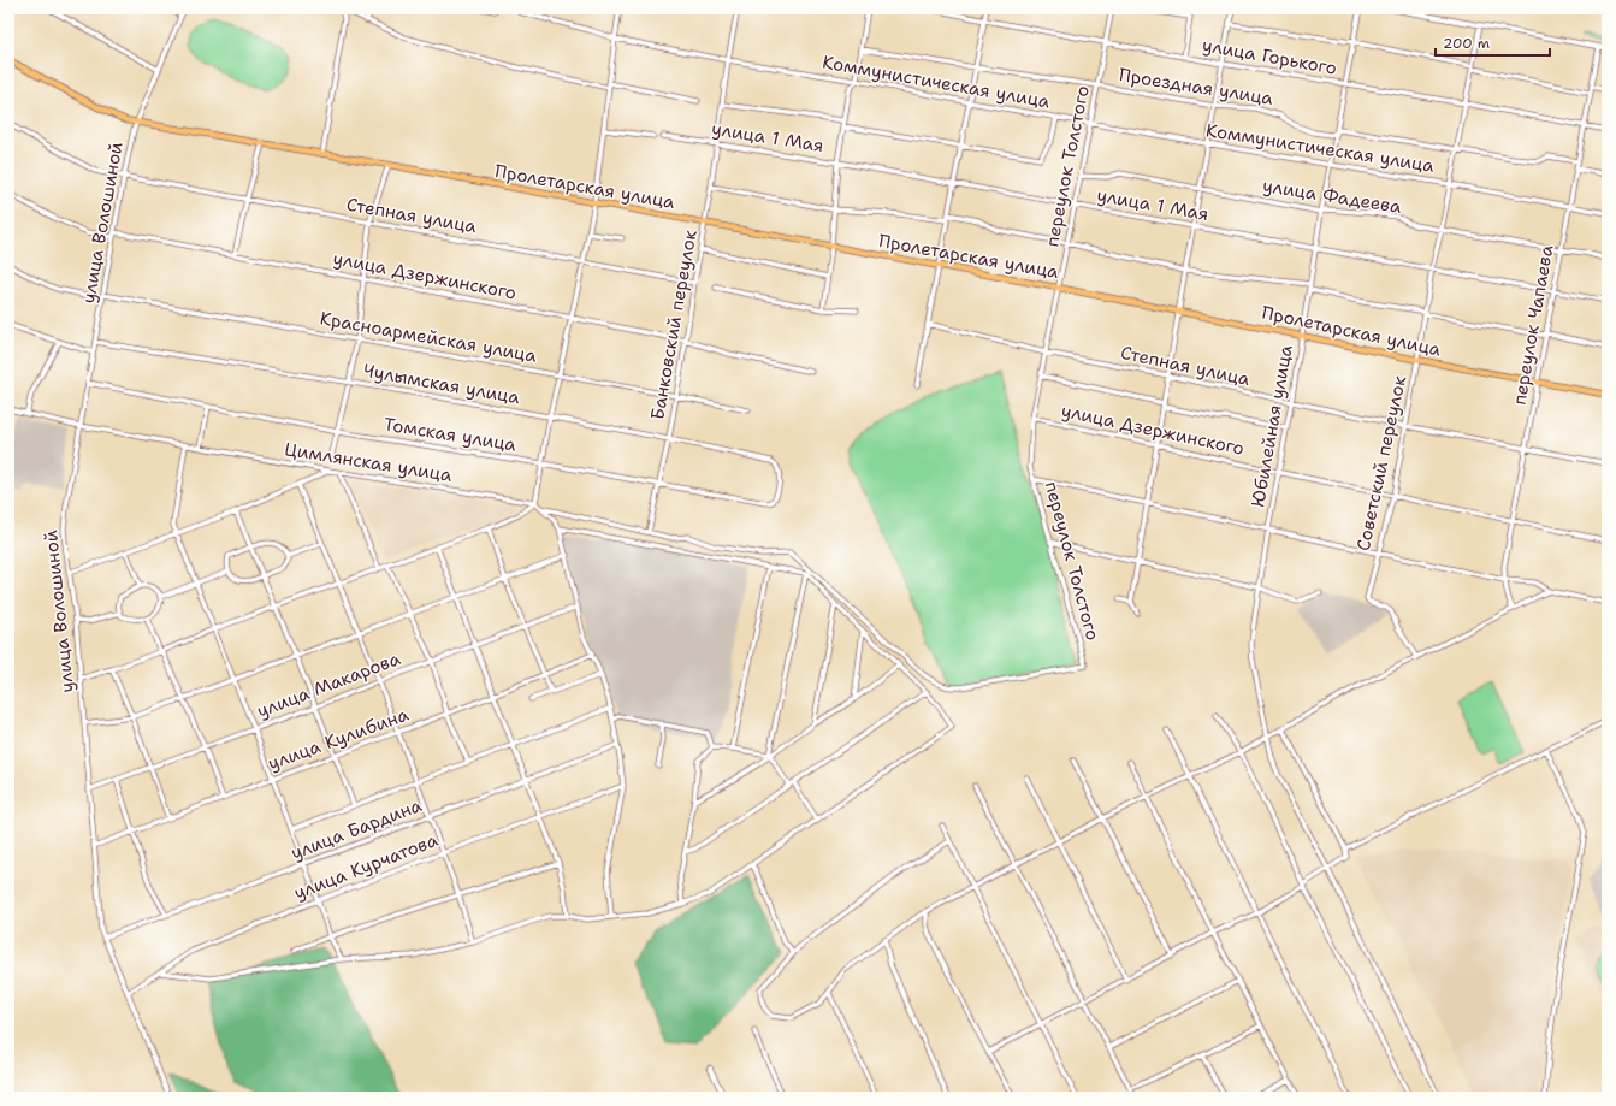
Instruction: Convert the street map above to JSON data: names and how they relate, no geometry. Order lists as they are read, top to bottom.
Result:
{
  "streets": {
    "main road": ["Пролетарская улица"],
    "street": [
      "улица Горького",
      "Коммунистическая улица",
      "Проездная улица",
      "улица 1 Мая",
      "переулок Толстого",
      "улица Фадеева",
      "Степная улица",
      "улица Волошиной",
      "улица Дзержинского",
      "Банковский переулок",
      "переулок Чапаева",
      "Красноармейская улица",
      "Чулымская улица",
      "Юбилейная улица",
      "Томская улица",
      "Цимлянская улица",
      "Советский переулок",
      "улица Макарова",
      "улица Кулибина",
      "улица Бардина",
      "улица Курчатова"
    ]
  },
  "crossings": [
    ["улица Горького", "переулок Толстого"],
    ["улица Горького", "переулок Чапаева"],
    ["улица Горького", "Юбилейная улица"],
    ["улица Горького", "Советский переулок"],
    ["Коммунистическая улица", "переулок Толстого"],
    ["Коммунистическая улица", "Банковский переулок"],
    ["Коммунистическая улица", "переулок Чапаева"],
    ["Коммунистическая улица", "Юбилейная улица"],
    ["Коммунистическая улица", "Советский переулок"],
    ["Проездная улица", "переулок Толстого"],
    ["Проездная улица", "переулок Чапаева"],
    ["Проездная улица", "Юбилейная улица"],
    ["Проездная улица", "Советский переулок"],
    ["улица 1 Мая", "переулок Толстого"],
    ["улица 1 Мая", "Банковский переулок"],
    ["улица 1 Мая", "переулок Чапаева"],
    ["улица 1 Мая", "Юбилейная улица"],
    ["улица 1 Мая", "Советский переулок"],
    ["переулок Толстого", "Пролетарская улица"],
    ["переулок Толстого", "улица Фадеева"],
    ["переулок Толстого", "Степная улица"],
    ["переулок Толстого", "улица Дзержинского"],
    ["переулок Толстого", "Банковский переулок"],
    ["Пролетарская улица", "улица Волошиной"],
    ["Пролетарская улица", "Банковский переулок"],
    ["Пролетарская улица", "переулок Чапаева"],
    ["Пролетарская улица", "Юбилейная улица"],
    ["Пролетарская улица", "Советский переулок"],
    ["улица Фадеева", "переулок Чапаева"],
    ["улица Фадеева", "Юбилейная улица"],
    ["улица Фадеева", "Советский переулок"],
    ["Степная улица", "улица Волошиной"],
    ["Степная улица", "Банковский переулок"],
    ["Степная улица", "переулок Чапаева"],
    ["Степная улица", "Юбилейная улица"],
    ["Степная улица", "Советский переулок"],
    ["улица Волошиной", "улица Дзержинского"],
    ["улица Волошиной", "Красноармейская улица"],
    ["улица Волошиной", "Чулымская улица"],
    ["улица Волошиной", "Томская улица"],
    ["улица Волошиной", "Цимлянская улица"],
    ["улица Волошиной", "улица Макарова"],
    ["улица Волошиной", "улица Кулибина"],
    ["улица Волошиной", "улица Бардина"],
    ["улица Волошиной", "улица Курчатова"],
    ["улица Дзержинского", "Банковский переулок"],
    ["улица Дзержинского", "переулок Чапаева"],
    ["улица Дзержинского", "Юбилейная улица"],
    ["улица Дзержинского", "Советский переулок"],
    ["Банковский переулок", "Красноармейская улица"],
    ["Банковский переулок", "Чулымская улица"],
    ["Банковский переулок", "Томская улица"],
    ["Чулымская улица", "Томская улица"]
  ],
  "scale_bar": "200 m"
}
